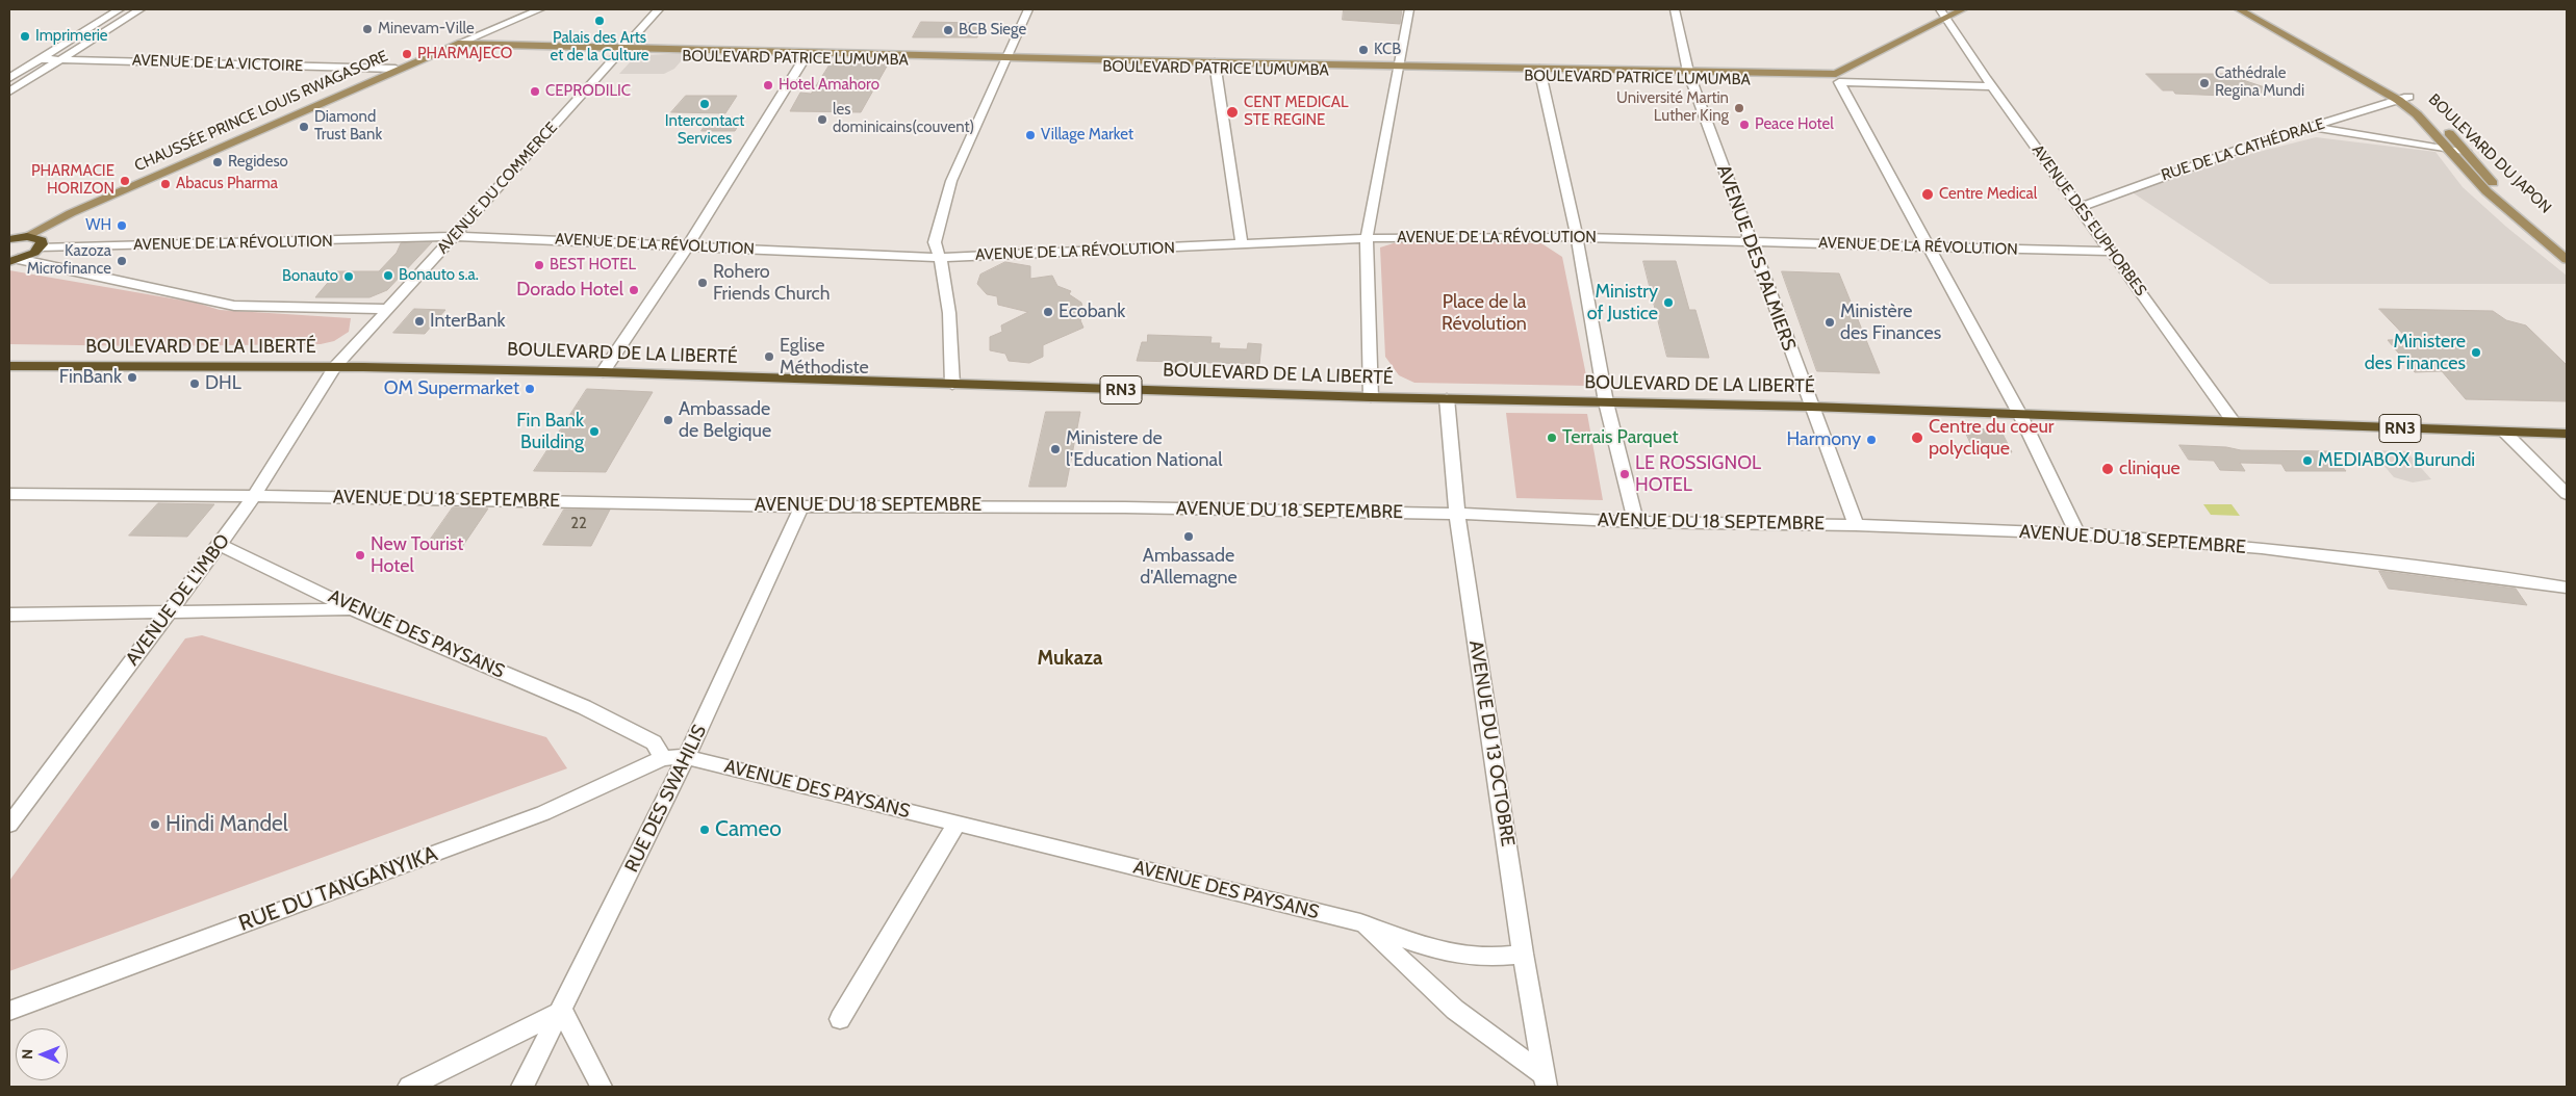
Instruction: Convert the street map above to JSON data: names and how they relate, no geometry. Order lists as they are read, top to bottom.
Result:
{
  "streets": {
    "highway": ["BOULEVARD DE LA LIBERTÉ", "RN3"],
    "main road": ["BOULEVARD PATRICE LUMUMBA", "CHAUSSÉE PRINCE LOUIS RWAGASORE", "BOULEVARD DU JAPON"],
    "street": [
      "AVENUE DE LA VICTOIRE",
      "RUE DE LA CATHÉDRALE",
      "AVENUE DU COMMERCE",
      "AVENUE DES EUPHORBES",
      "AVENUE DE LA RÉVOLUTION",
      "AVENUE DES PALMIERS",
      "AVENUE DU 18 SEPTEMBRE",
      "AVENUE DE L'IMBO",
      "AVENUE DES PAYSANS",
      "AVENUE DU 13 OCTOBRE",
      "RUE DES SWAHILIS",
      "RUE DU TANGANYIKA"
    ]
  },
  "crossings": [
    ["BOULEVARD PATRICE LUMUMBA", "CHAUSSÉE PRINCE LOUIS RWAGASORE"],
    ["BOULEVARD PATRICE LUMUMBA", "AVENUE DU COMMERCE"],
    ["BOULEVARD PATRICE LUMUMBA", "AVENUE DES EUPHORBES"],
    ["BOULEVARD PATRICE LUMUMBA", "AVENUE DES PALMIERS"],
    ["AVENUE DE LA VICTOIRE", "CHAUSSÉE PRINCE LOUIS RWAGASORE"],
    ["RUE DE LA CATHÉDRALE", "BOULEVARD DU JAPON"],
    ["RUE DE LA CATHÉDRALE", "AVENUE DES EUPHORBES"],
    ["AVENUE DU COMMERCE", "AVENUE DE LA RÉVOLUTION"],
    ["AVENUE DU COMMERCE", "BOULEVARD DE LA LIBERTÉ"],
    ["AVENUE DU COMMERCE", "AVENUE DE L'IMBO"],
    ["AVENUE DES EUPHORBES", "AVENUE DE LA RÉVOLUTION"],
    ["AVENUE DES EUPHORBES", "BOULEVARD DE LA LIBERTÉ"],
    ["AVENUE DES EUPHORBES", "RN3"],
    ["AVENUE DE LA RÉVOLUTION", "AVENUE DES PALMIERS"],
    ["AVENUE DES PALMIERS", "BOULEVARD DE LA LIBERTÉ"],
    ["AVENUE DES PALMIERS", "AVENUE DU 18 SEPTEMBRE"],
    ["BOULEVARD DE LA LIBERTÉ", "RN3"],
    ["BOULEVARD DE LA LIBERTÉ", "AVENUE DE L'IMBO"],
    ["BOULEVARD DE LA LIBERTÉ", "AVENUE DU 13 OCTOBRE"],
    ["AVENUE DU 18 SEPTEMBRE", "AVENUE DE L'IMBO"],
    ["AVENUE DU 18 SEPTEMBRE", "AVENUE DU 13 OCTOBRE"],
    ["AVENUE DU 18 SEPTEMBRE", "RUE DES SWAHILIS"],
    ["AVENUE DE L'IMBO", "AVENUE DES PAYSANS"],
    ["AVENUE DES PAYSANS", "AVENUE DU 13 OCTOBRE"],
    ["AVENUE DES PAYSANS", "RUE DES SWAHILIS"],
    ["AVENUE DES PAYSANS", "RUE DU TANGANYIKA"]
  ],
  "districts": ["Mukaza"],
  "parks": ["Place de la Révolution"],
  "places": [
    "Palais des Arts et de la Culture",
    "Minevam-Ville",
    "BCB Siege",
    "Imprimerie",
    "KCB",
    "PHARMAJECO",
    "Cathédrale Regina Mundi",
    "Hotel Amahoro",
    "CEPRODILIC",
    "Intercontact Services",
    "Université Martin Luther King",
    "CENT MEDICAL STE REGINE",
    "les dominicains(couvent)",
    "Peace Hotel",
    "Diamond Trust Bank",
    "Village Market",
    "Regideso",
    "PHARMACIE HORIZON",
    "Abacus Pharma",
    "Centre Medical",
    "WH",
    "Kazoza Microfinance",
    "BEST HOTEL",
    "Bonauto s.a.",
    "Bonauto",
    "Rohero Friends Church",
    "Dorado Hotel",
    "Ministry of Justice",
    "Ecobank",
    "InterBank",
    "Ministère des Finances",
    "Ministere des Finances",
    "Eglise Méthodiste",
    "FinBank",
    "DHL",
    "OM Supermarket",
    "Ambassade de Belgique",
    "Fin Bank Building",
    "Terrais Parquet",
    "Centre du coeur polyclique",
    "Harmony",
    "Ministere de l'Education National",
    "MEDIABOX Burundi",
    "clinique",
    "LE ROSSIGNOL HOTEL",
    "Ambassade d'Allemagne",
    "New Tourist Hotel",
    "Hindi Mandel",
    "Cameo"
  ],
  "house_numbers": ["22"],
  "north": "left"
}
